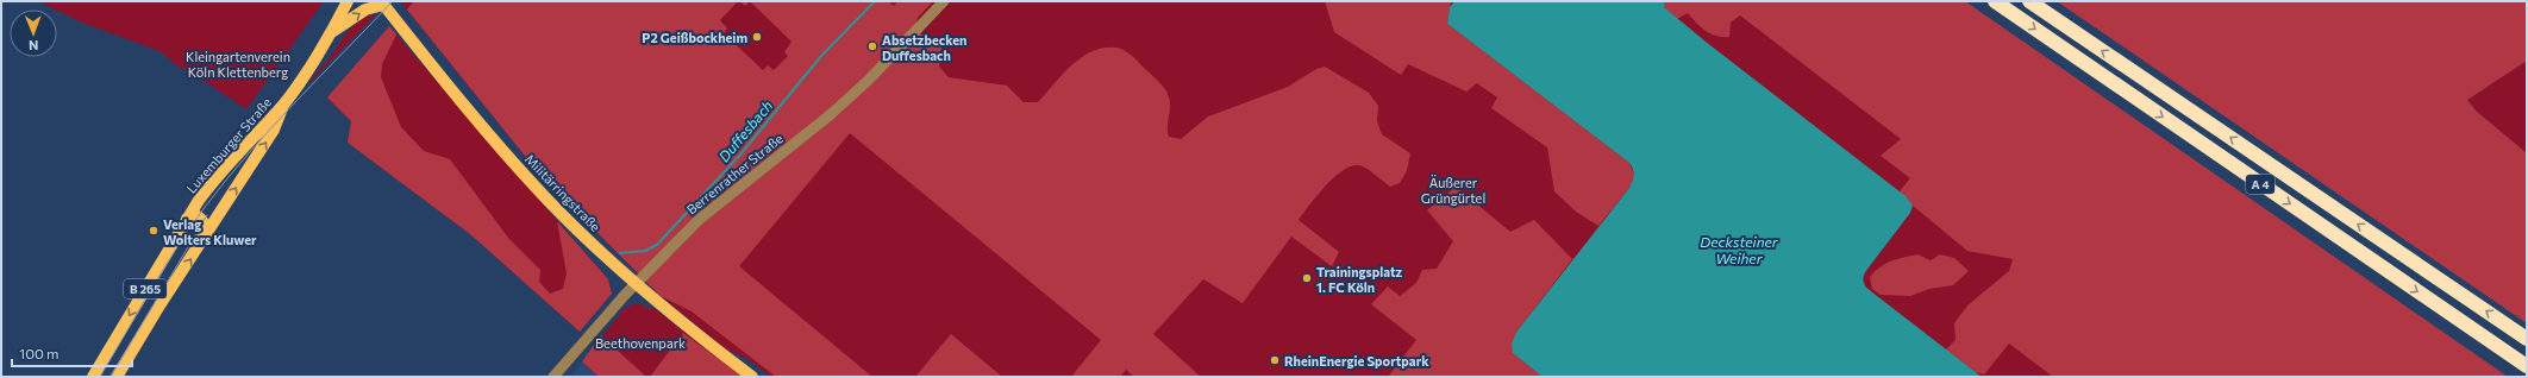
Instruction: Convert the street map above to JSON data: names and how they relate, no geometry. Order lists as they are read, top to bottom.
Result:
{
  "streets": {
    "highway": ["A 4"],
    "main road": ["Luxemburger Straße", "Militärringstraße", "B 265"],
    "street": ["Berrenrather Straße"]
  },
  "crossings": [
    ["Berrenrather Straße", "Militärringstraße"]
  ],
  "water": ["Duffesbach", "Decksteiner Weiher"],
  "parks": ["Kleingartenverein Köln Klettenberg", "Äußerer Grüngürtel", "Beethovenpark"],
  "places": [
    "P2 Geißbockheim",
    "Absetzbecken Duffesbach",
    "Verlag Wolters Kluwer",
    "Trainingsplatz 1. FC Köln",
    "RheinEnergie Sportpark"
  ],
  "scale_bar": "100 m",
  "north": "bottom"
}
